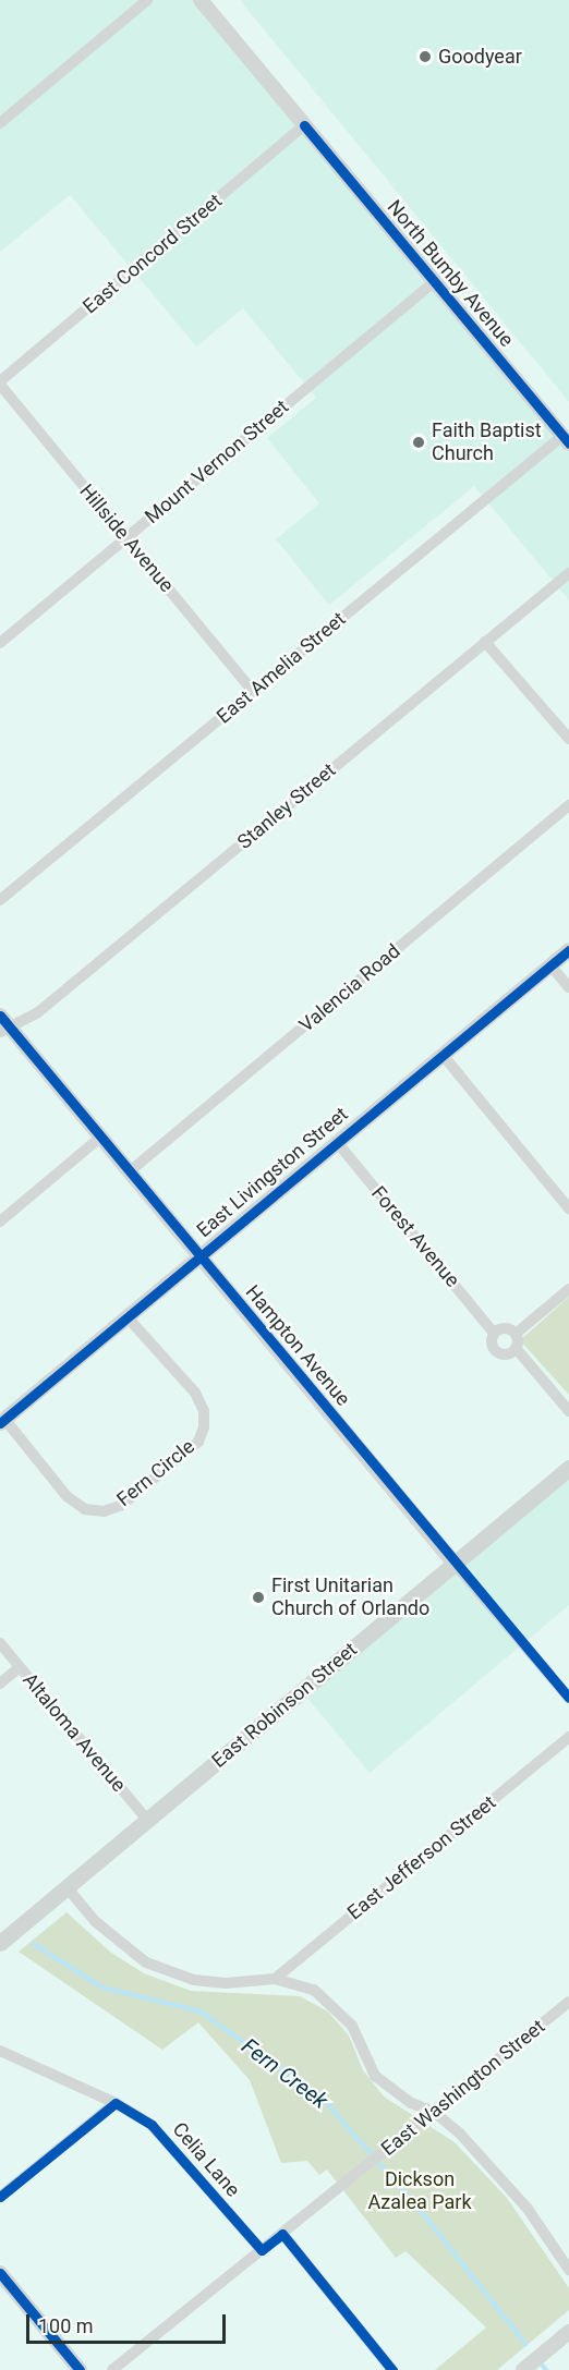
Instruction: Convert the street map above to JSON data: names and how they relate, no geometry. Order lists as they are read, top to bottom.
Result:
{
  "streets": {
    "main road": ["East Robinson Street"],
    "street": [
      "East Concord Street",
      "North Bumby Avenue",
      "Mount Vernon Street",
      "Hillside Avenue",
      "East Amelia Street",
      "Stanley Street",
      "Valencia Road",
      "East Livingston Street",
      "Forest Avenue",
      "Hampton Avenue",
      "Fern Circle",
      "Altaloma Avenue",
      "East Jefferson Street",
      "East Washington Street",
      "Celia Lane"
    ]
  },
  "crossings": [
    ["East Concord Street", "North Bumby Avenue"],
    ["East Concord Street", "Hillside Avenue"],
    ["North Bumby Avenue", "Mount Vernon Street"],
    ["North Bumby Avenue", "East Amelia Street"],
    ["Mount Vernon Street", "Hillside Avenue"],
    ["Hillside Avenue", "East Amelia Street"],
    ["Stanley Street", "Hampton Avenue"],
    ["Valencia Road", "Hampton Avenue"],
    ["East Livingston Street", "Forest Avenue"],
    ["East Livingston Street", "Hampton Avenue"],
    ["East Livingston Street", "Fern Circle"],
    ["Hampton Avenue", "East Robinson Street"],
    ["East Robinson Street", "Altaloma Avenue"],
    ["East Washington Street", "Celia Lane"]
  ],
  "water": ["Fern Creek"],
  "parks": ["Dickson Azalea Park"],
  "places": ["Goodyear", "Faith Baptist Church", "First Unitarian Church of Orlando"],
  "scale_bar": "100 m"
}
